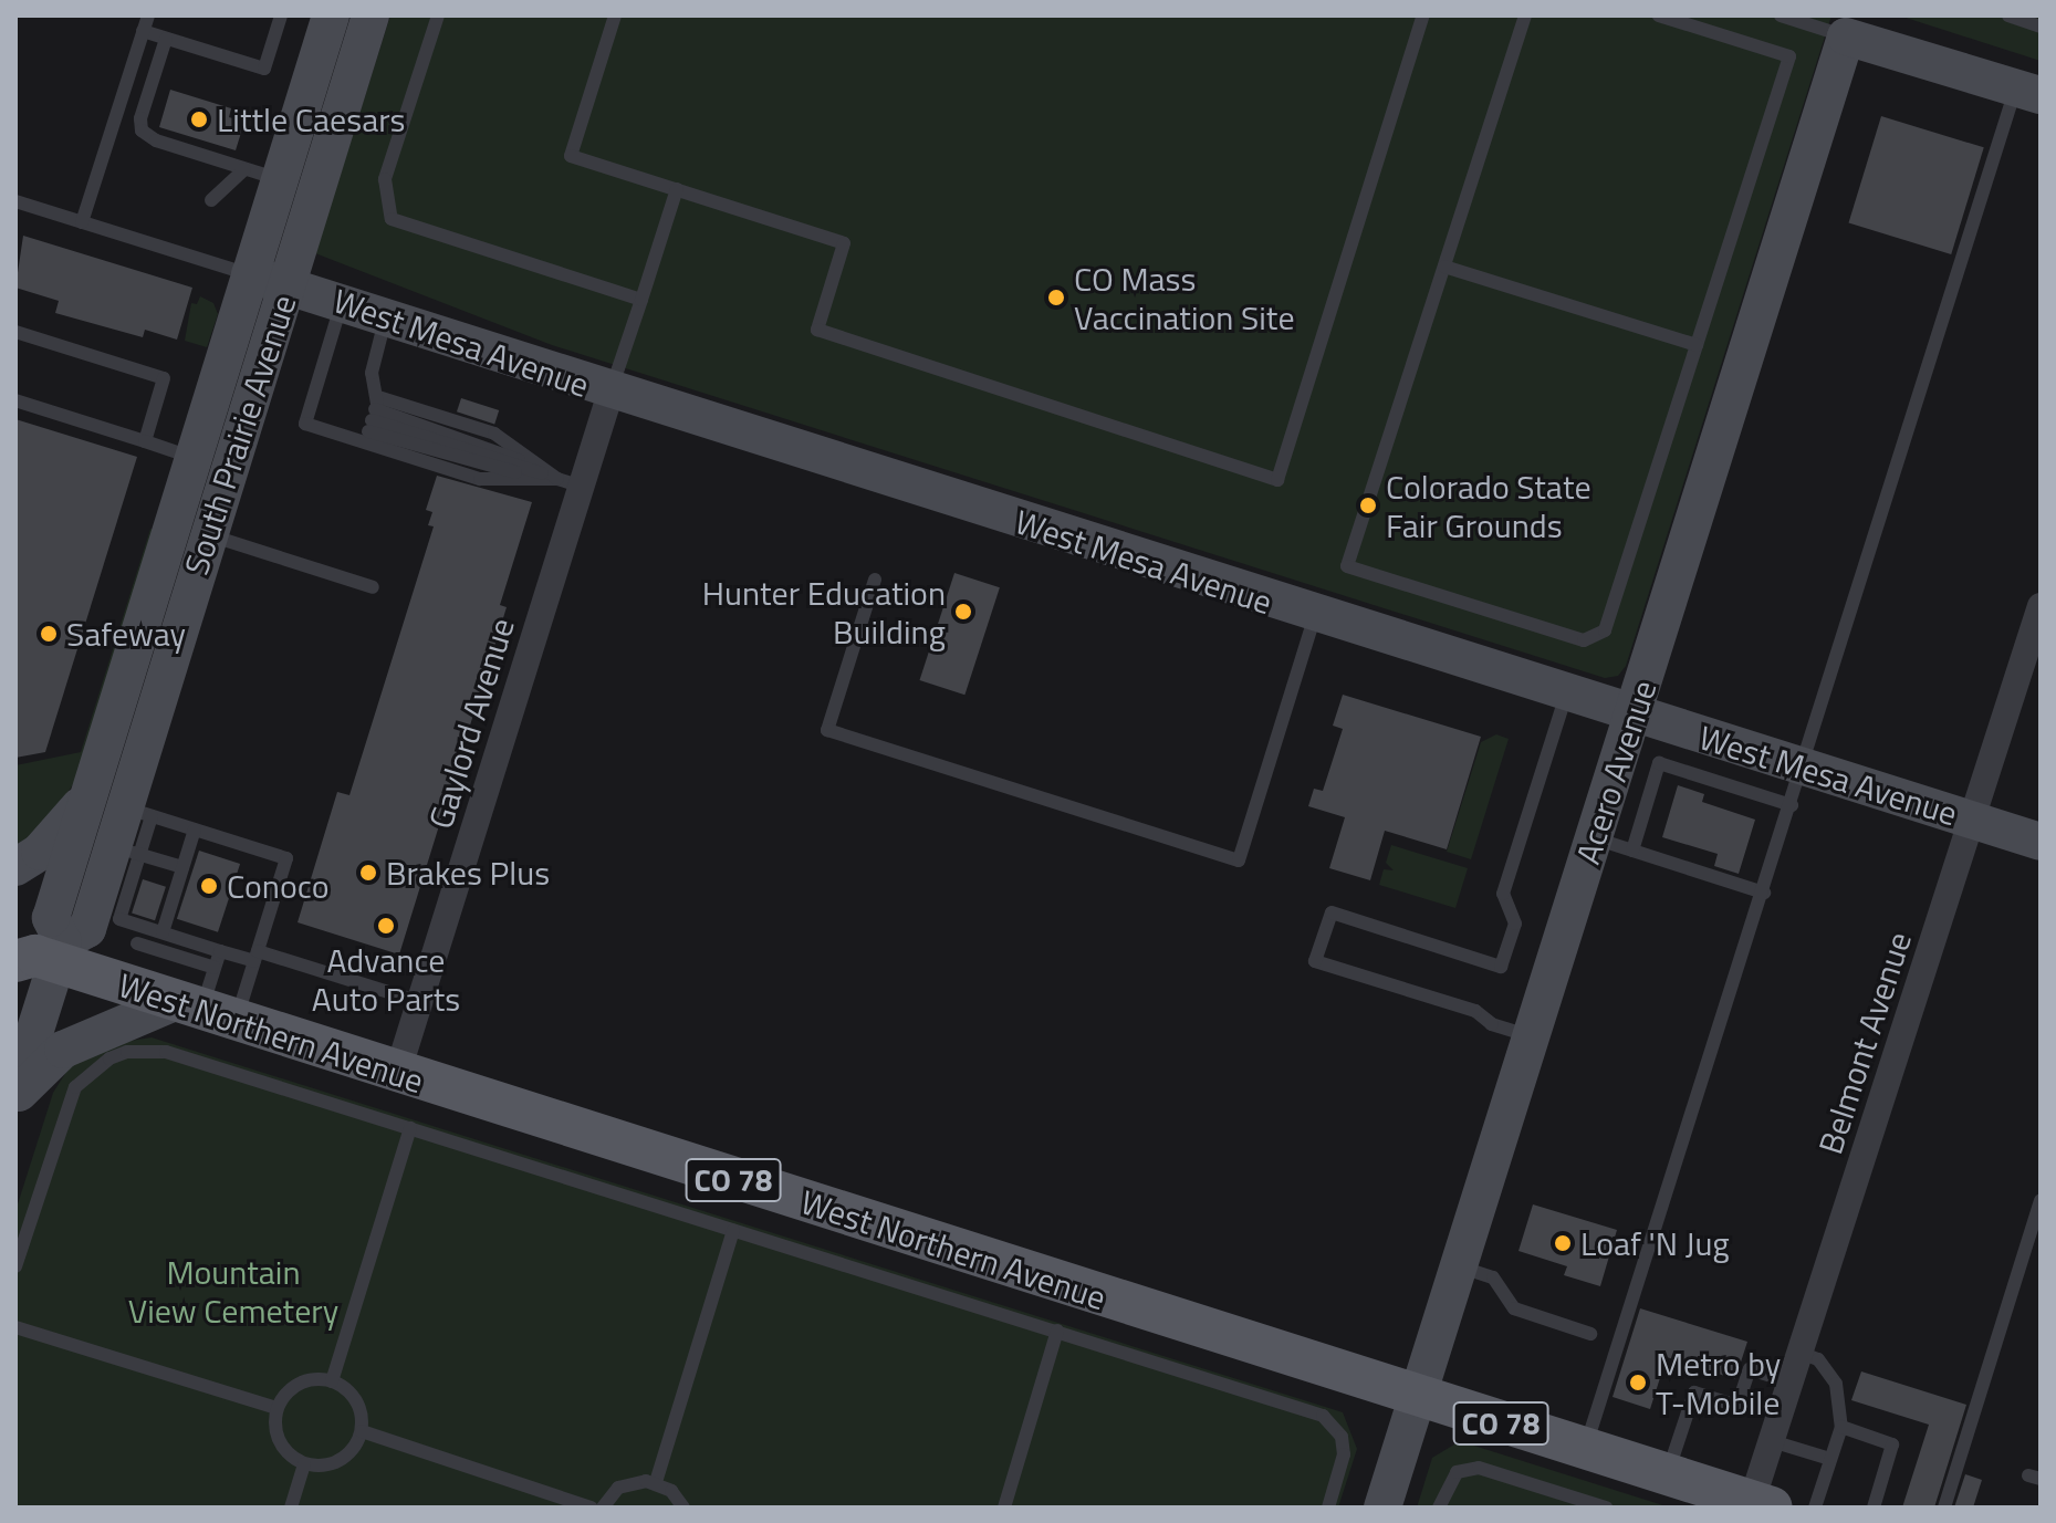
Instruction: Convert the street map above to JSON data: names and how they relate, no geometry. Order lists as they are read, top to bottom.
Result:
{
  "streets": {
    "main road": ["West Northern Avenue", "CO 78"],
    "street": [
      "West Mesa Avenue",
      "South Prairie Avenue",
      "Gaylord Avenue",
      "Acero Avenue",
      "Belmont Avenue"
    ]
  },
  "crossings": [
    ["West Mesa Avenue", "South Prairie Avenue"],
    ["West Mesa Avenue", "Gaylord Avenue"],
    ["West Mesa Avenue", "Acero Avenue"],
    ["West Mesa Avenue", "Belmont Avenue"],
    ["South Prairie Avenue", "West Northern Avenue"],
    ["Gaylord Avenue", "West Northern Avenue"],
    ["Acero Avenue", "West Northern Avenue"],
    ["West Northern Avenue", "Belmont Avenue"]
  ],
  "parks": ["Mountain View Cemetery"],
  "places": [
    "Little Caesars",
    "CO Mass Vaccination Site",
    "Colorado State Fair Grounds",
    "Hunter Education Building",
    "Safeway",
    "Brakes Plus",
    "Conoco",
    "Advance Auto Parts",
    "Loaf 'N Jug",
    "Metro by T-Mobile"
  ]
}
